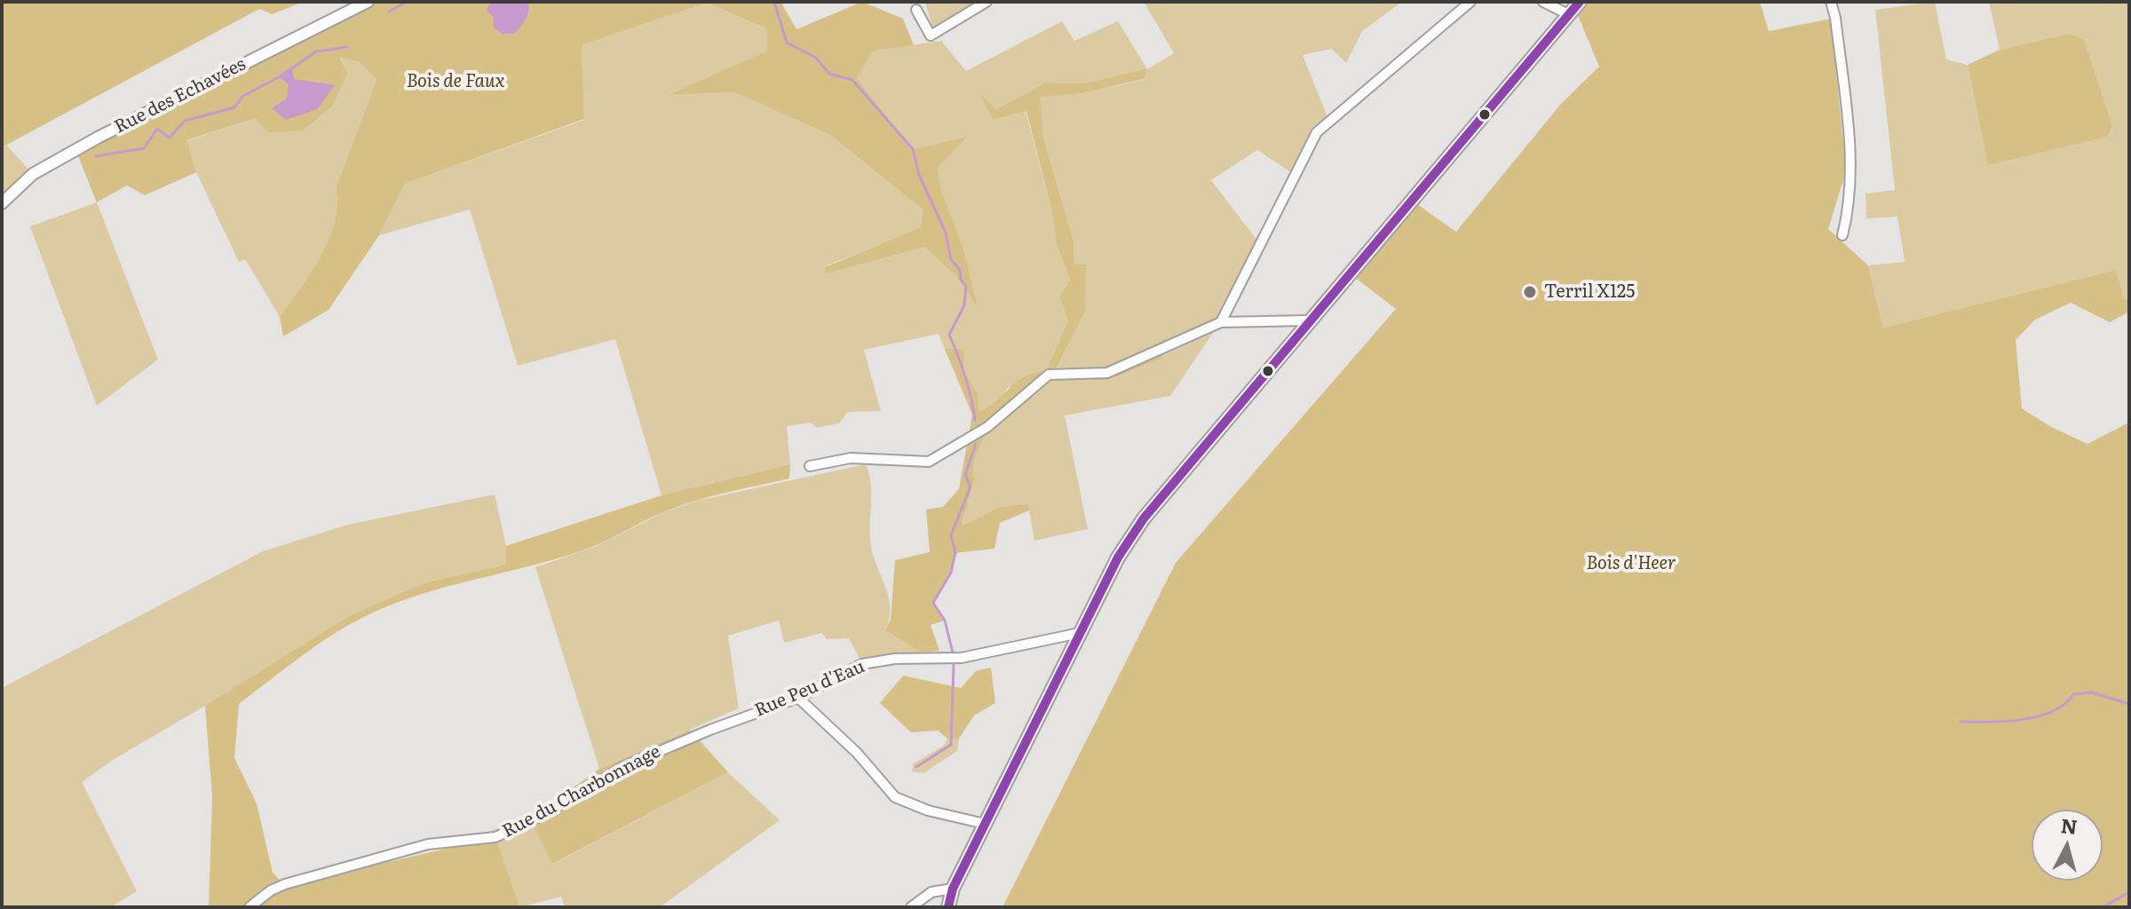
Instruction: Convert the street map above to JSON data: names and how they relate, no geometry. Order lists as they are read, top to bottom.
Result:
{
  "streets": {
    "street": ["Rue des Echavées", "Rue Peu d'Eau", "Rue du Charbonnage"]
  },
  "crossings": [
    ["Rue Peu d'Eau", "Rue du Charbonnage"]
  ],
  "parks": ["Bois de Faux", "Bois d'Heer"],
  "places": ["Terril X125"],
  "north": "top"
}
